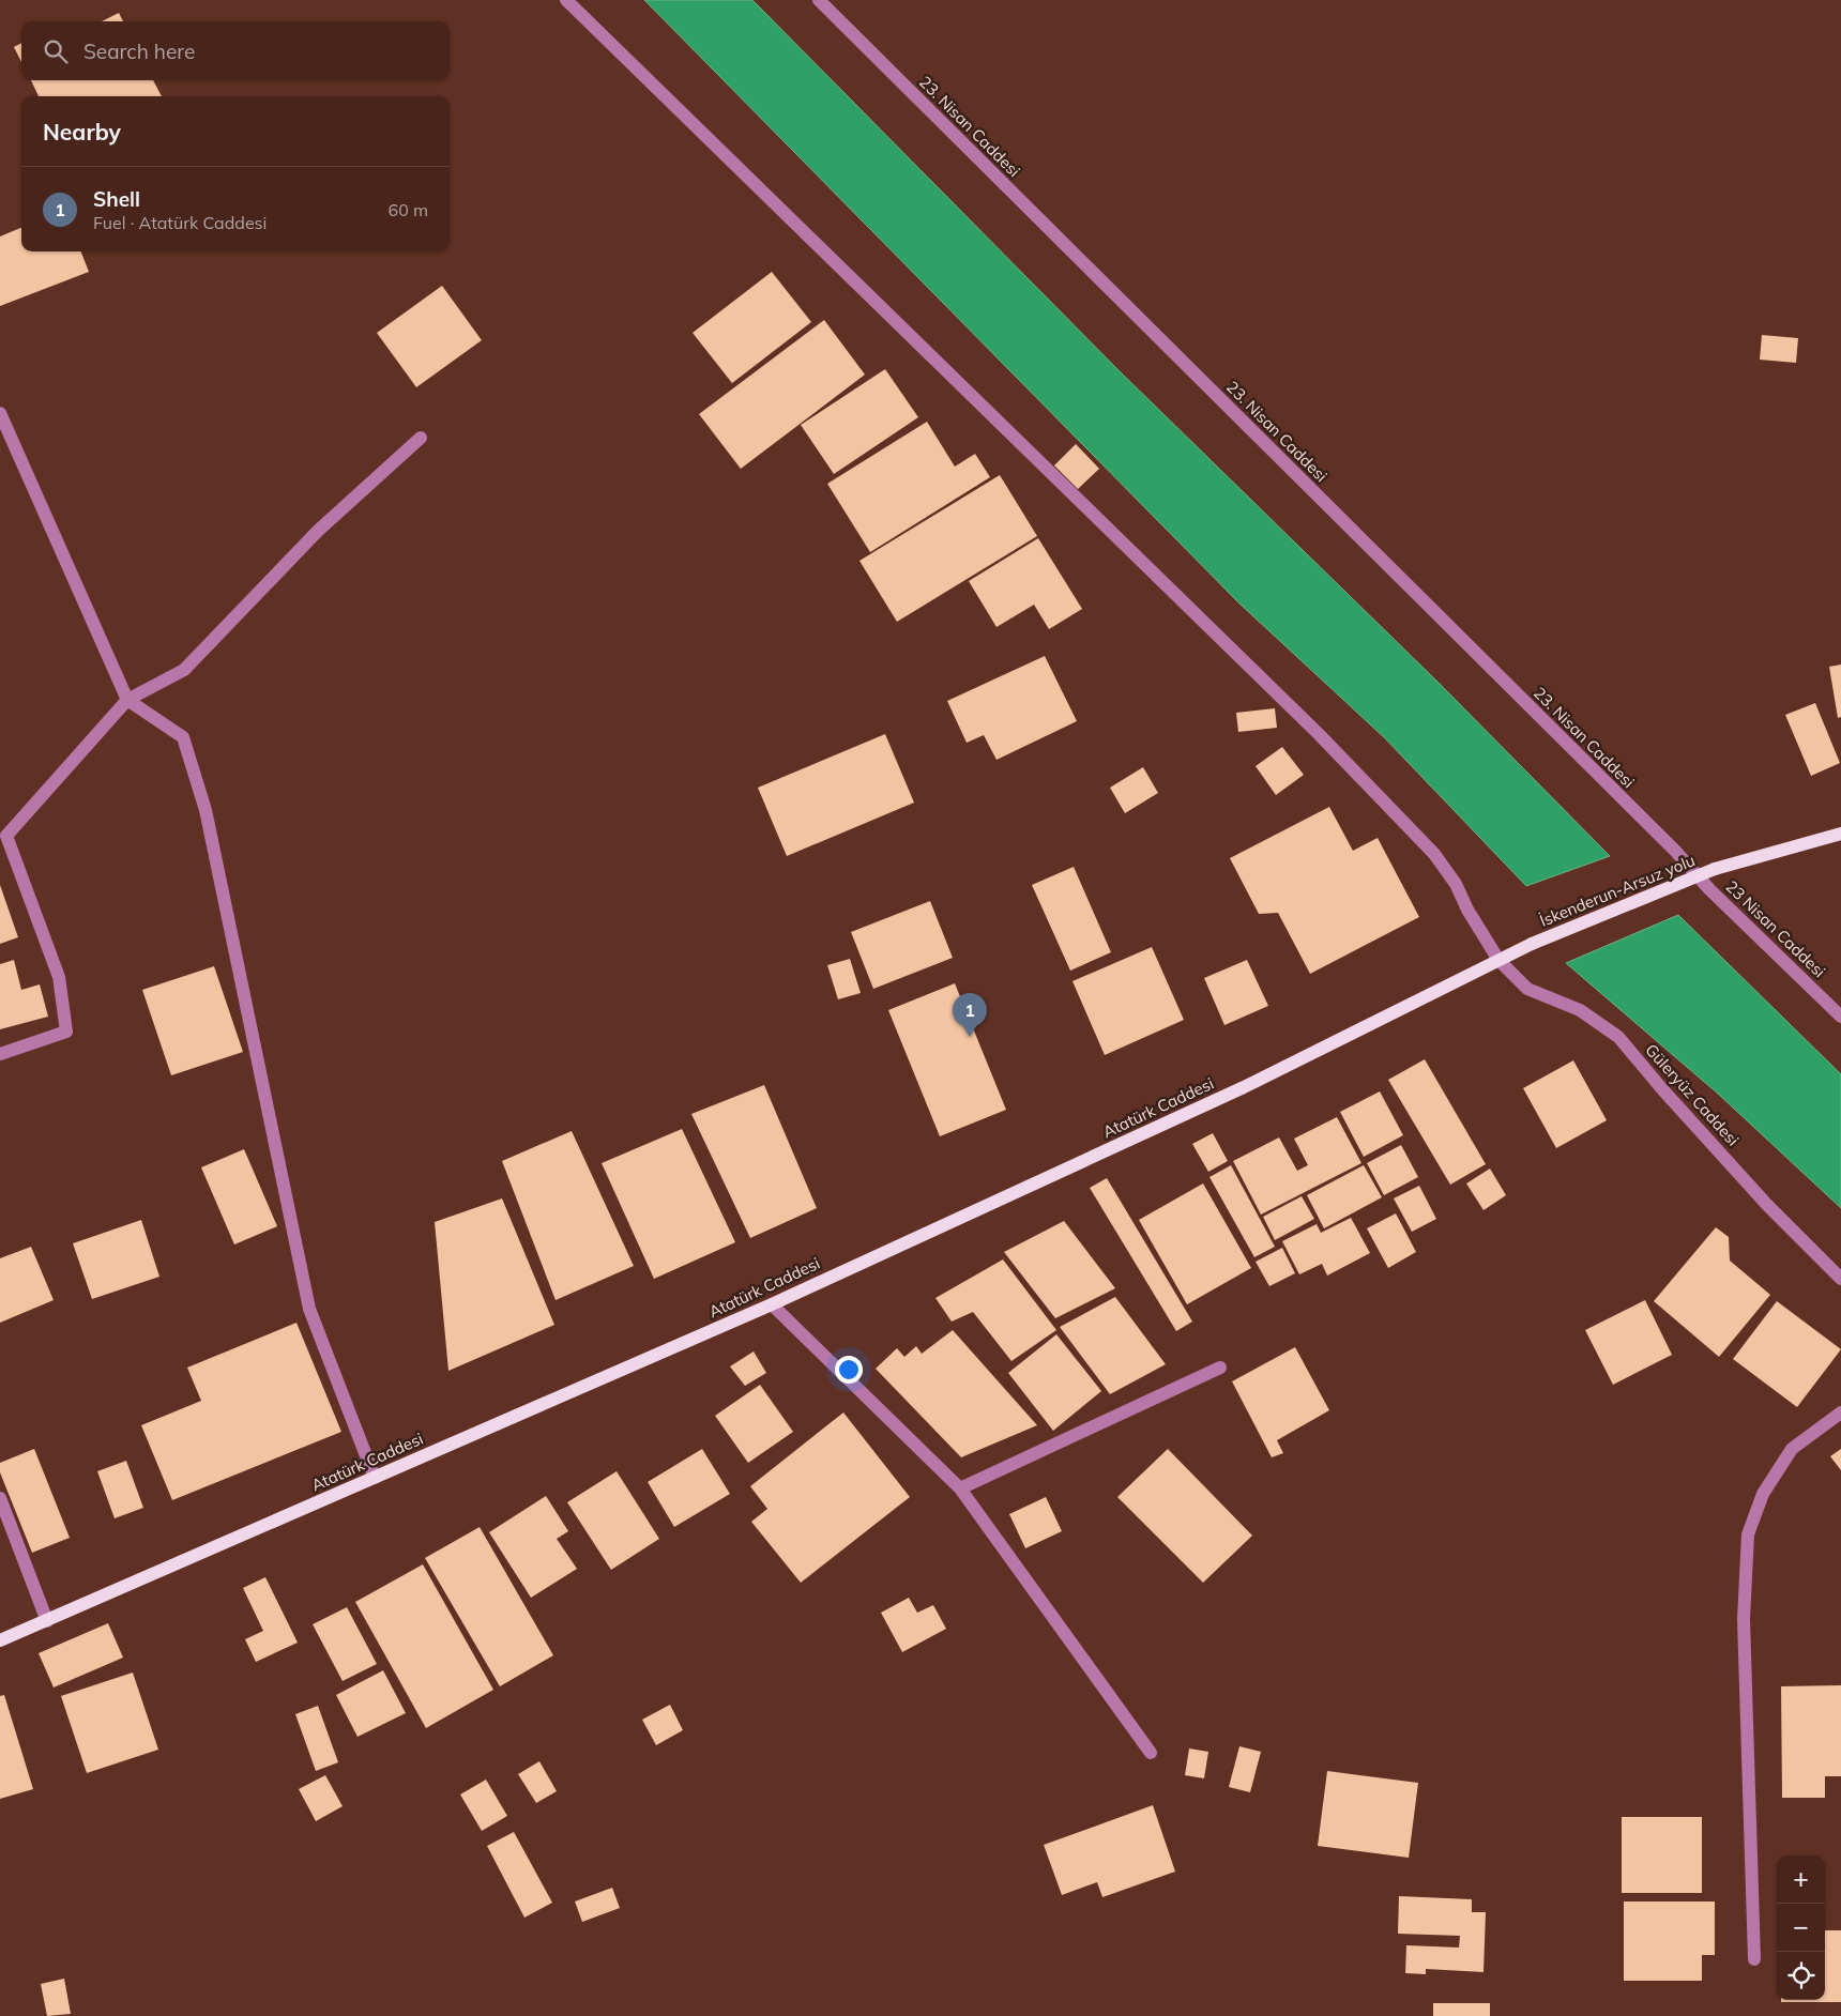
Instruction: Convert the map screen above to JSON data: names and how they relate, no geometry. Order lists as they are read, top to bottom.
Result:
{
  "streets": {
    "main road": ["İskenderun-Arsuz yolu", "Atatürk Caddesi"],
    "street": ["23. Nisan Caddesi", "23 Nisan Caddesi", "Güleryüz Caddesi"]
  },
  "crossings": [
    ["23. Nisan Caddesi", "23 Nisan Caddesi"],
    ["İskenderun-Arsuz yolu", "Atatürk Caddesi"],
    ["Güleryüz Caddesi", "Atatürk Caddesi"]
  ],
  "page": {
    "search": "Search here",
    "heading": "Nearby",
    "list": [
      {
        "mark": "1",
        "name": "Shell",
        "note": "Fuel · Atatürk Caddesi",
        "value": "60 m"
      }
    ],
    "pins": "1",
    "map_buttons": ["+", "−"]
  }
}
